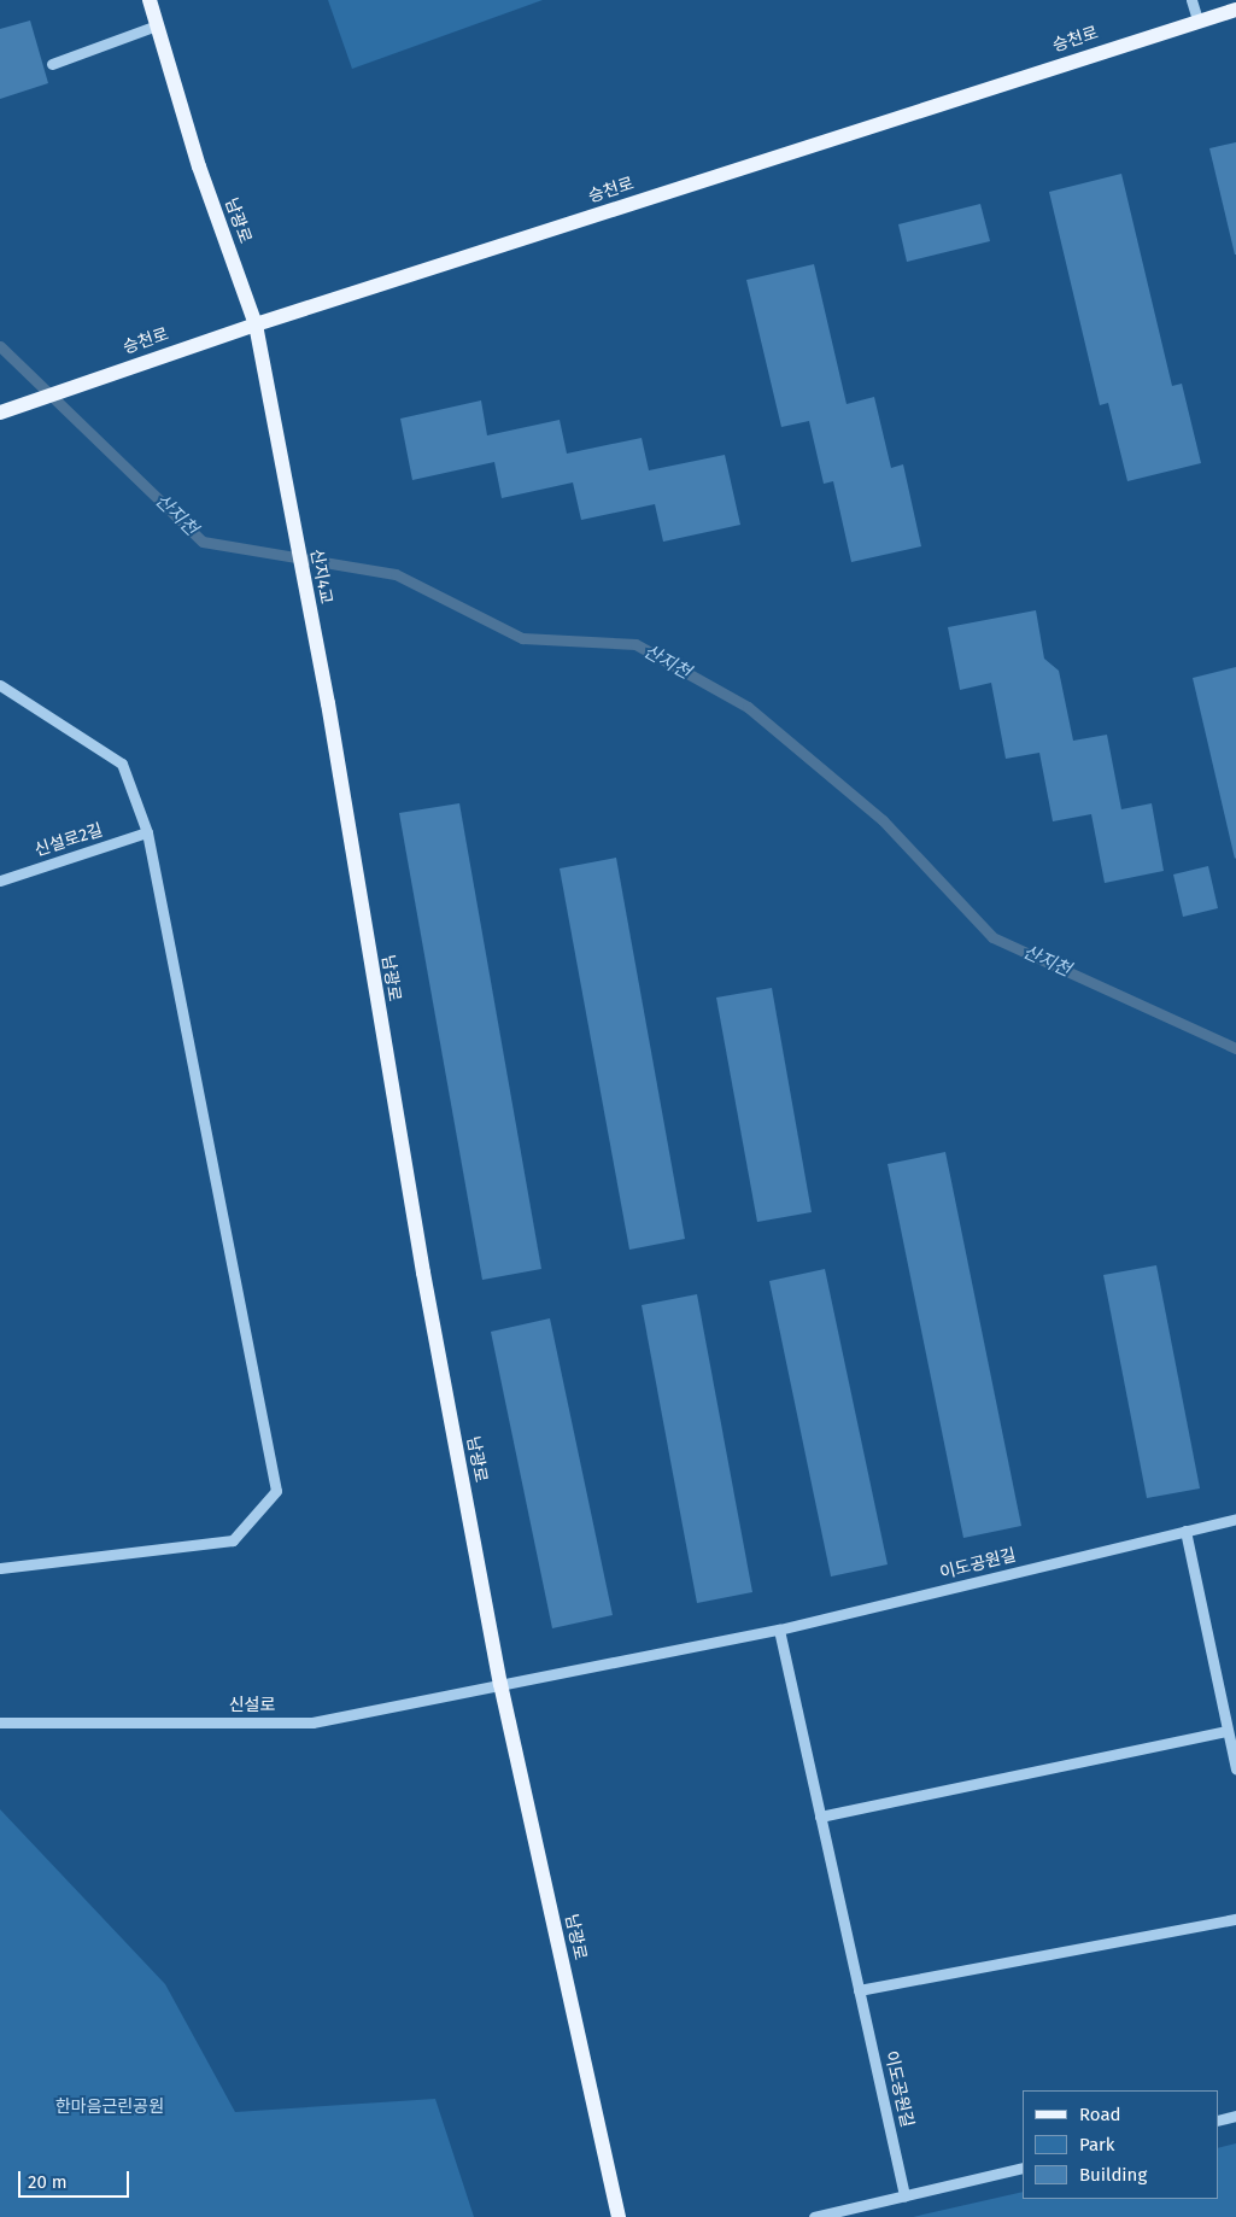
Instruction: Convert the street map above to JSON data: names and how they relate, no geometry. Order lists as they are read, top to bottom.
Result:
{
  "streets": {
    "main road": ["승천로", "남광로", "산지4교"],
    "street": ["신설로2길", "이도공원길", "신설로"]
  },
  "crossings": [
    ["승천로", "남광로"],
    ["남광로", "산지4교"],
    ["남광로", "이도공원길"],
    ["남광로", "신설로"],
    ["이도공원길", "신설로"]
  ],
  "water": ["산지천"],
  "parks": ["한마음근린공원"],
  "legend": ["Road", "Park", "Building"],
  "scale_bar": "20 m"
}
